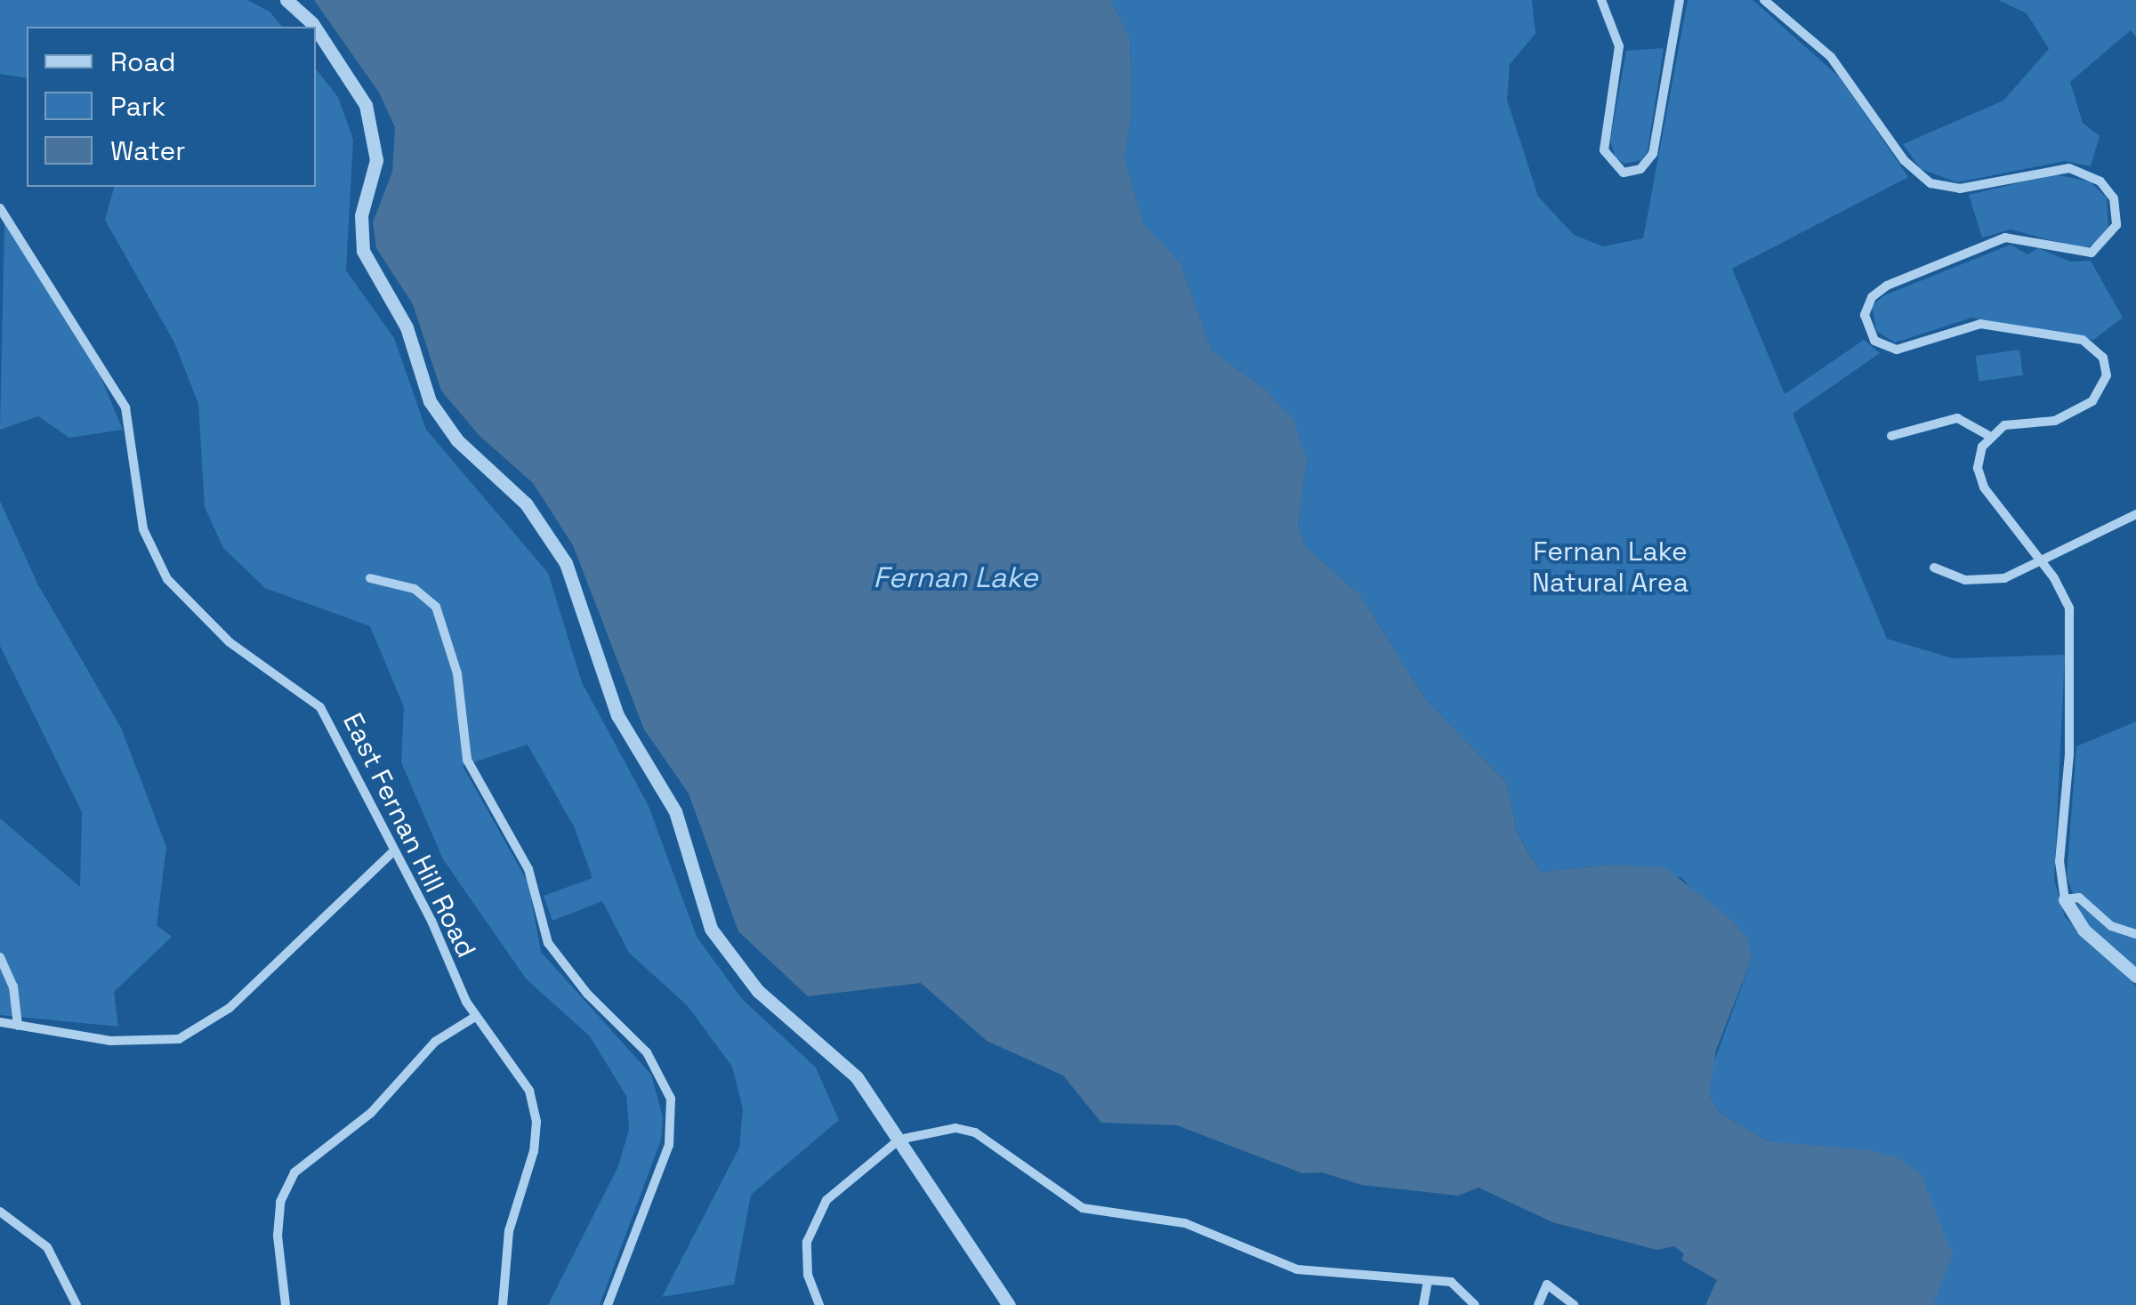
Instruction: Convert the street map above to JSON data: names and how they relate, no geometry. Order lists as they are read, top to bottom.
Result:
{
  "streets": {
    "street": ["East Fernan Hill Road"]
  },
  "water": ["Fernan Lake"],
  "parks": ["Fernan Lake Natural Area"],
  "legend": ["Road", "Park", "Water"]
}
